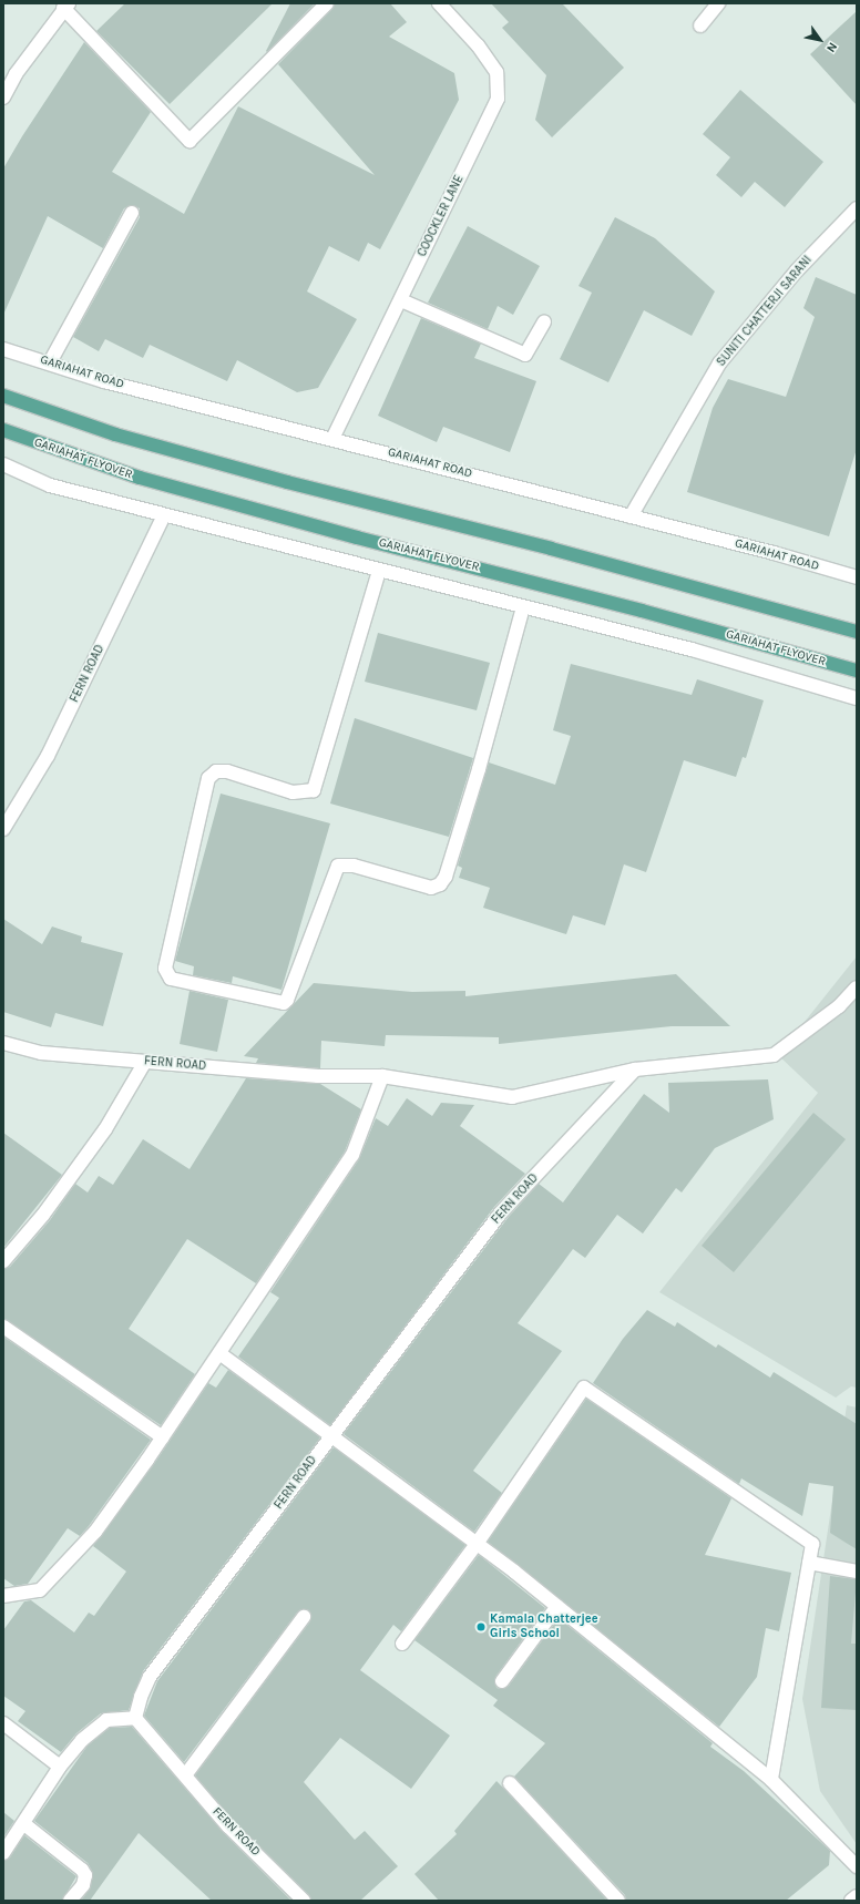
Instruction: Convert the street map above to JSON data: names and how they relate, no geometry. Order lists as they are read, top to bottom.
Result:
{
  "streets": {
    "main road": ["GARIAHAT FLYOVER"],
    "street": [
      "COOCKLER LANE",
      "SUNITI CHATTERJI SARANI",
      "GARIAHAT ROAD",
      "FERN ROAD"
    ]
  },
  "crossings": [
    ["COOCKLER LANE", "GARIAHAT ROAD"],
    ["SUNITI CHATTERJI SARANI", "GARIAHAT ROAD"]
  ],
  "places": ["Kamala Chatterjee Girls School"],
  "north": "bottom right"
}
